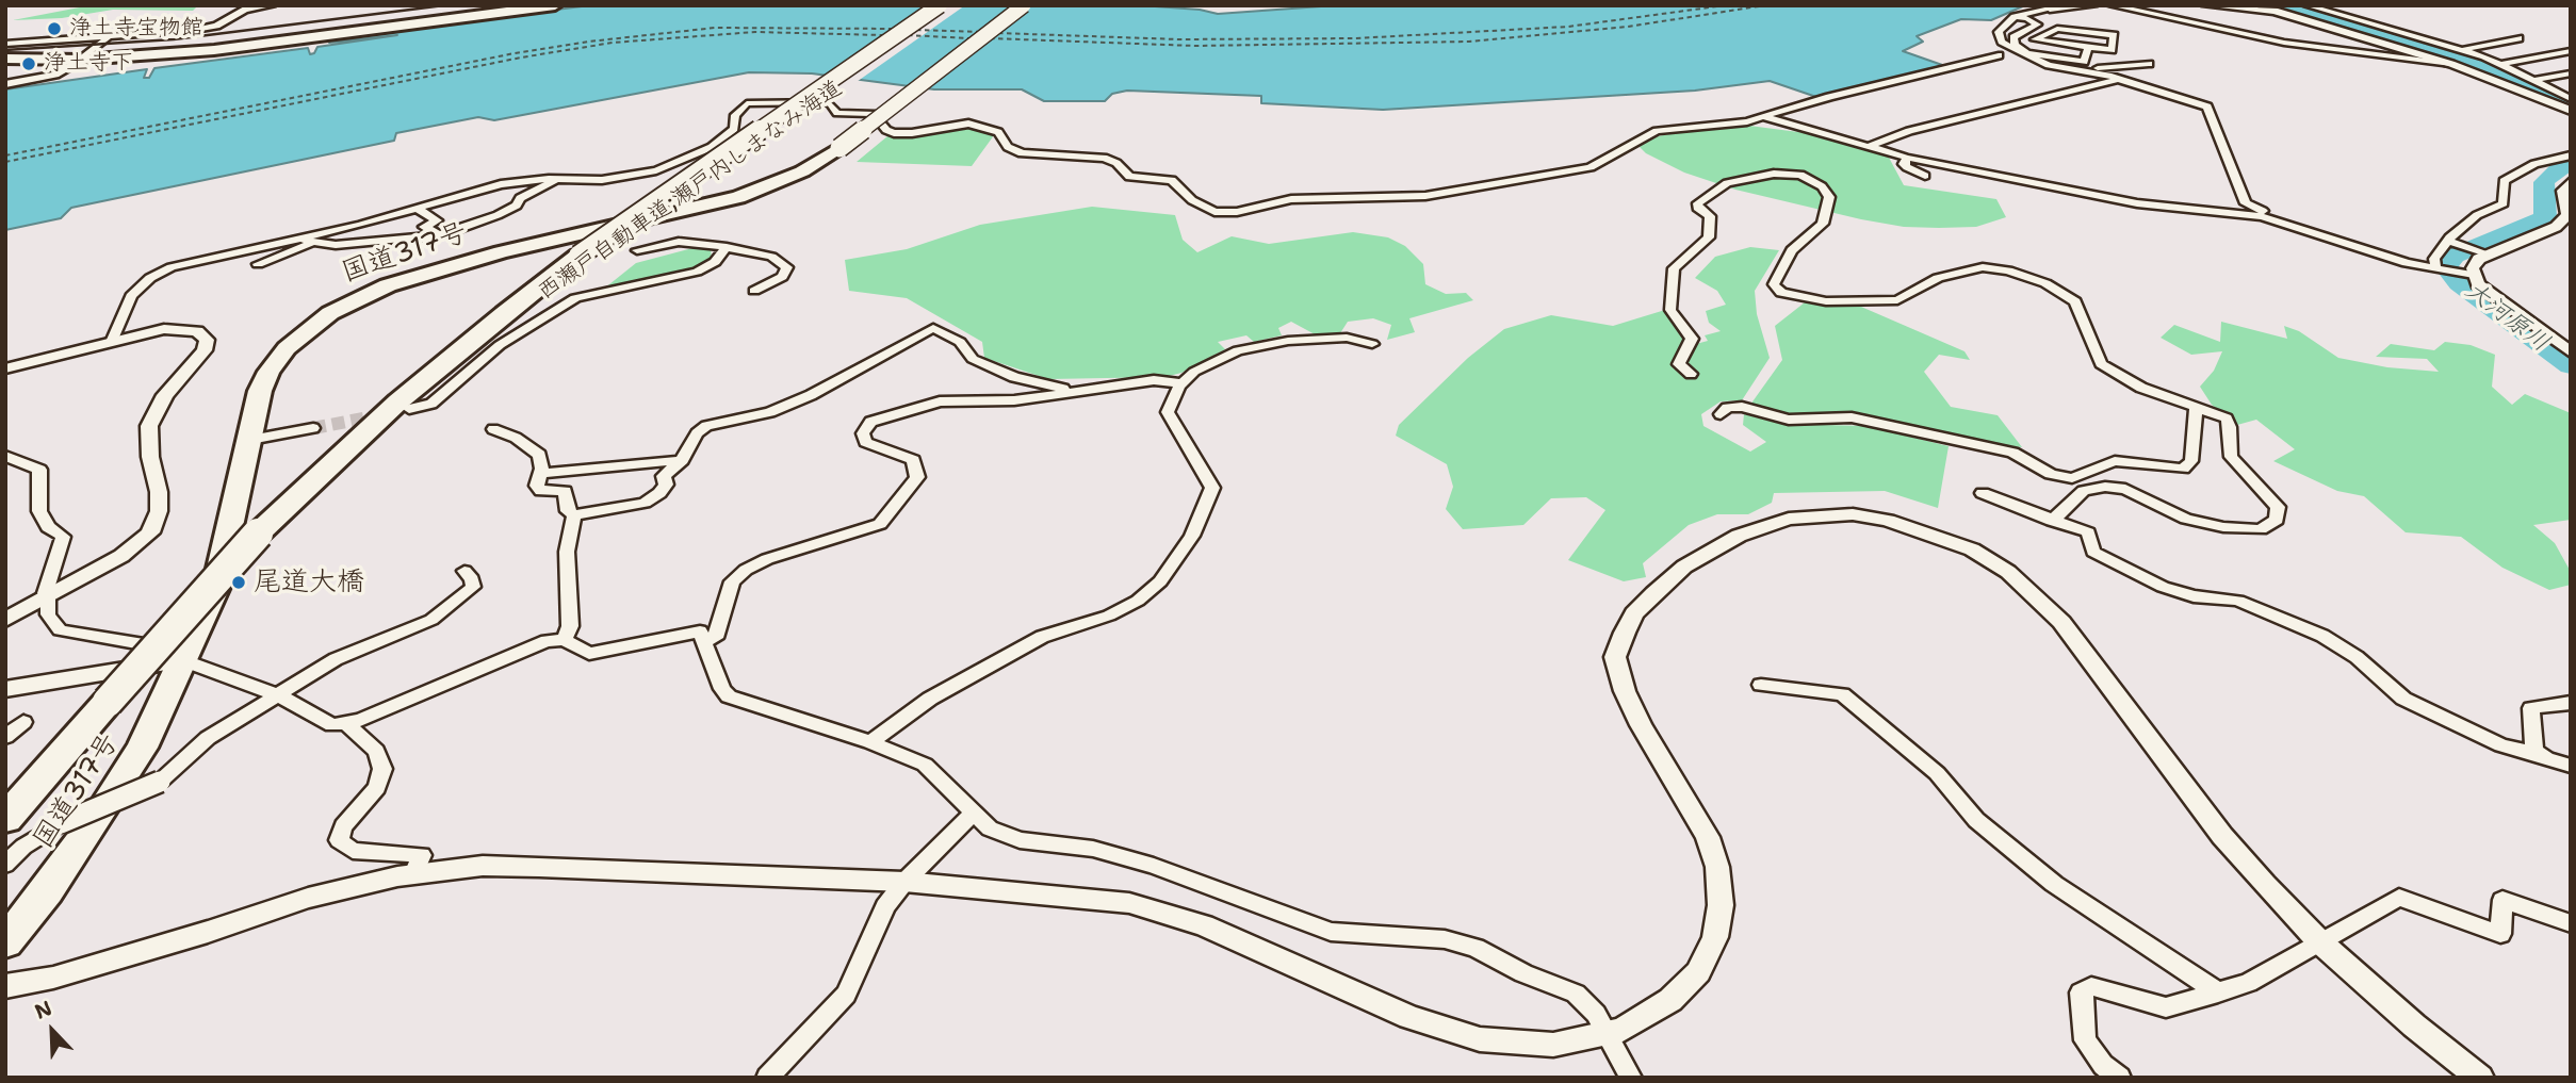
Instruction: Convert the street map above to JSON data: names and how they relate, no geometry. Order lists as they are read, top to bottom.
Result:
{
  "streets": {
    "highway": ["西瀬戸自動車道;瀬戸内しまなみ海道", "国道317号"]
  },
  "water": ["大河原川"],
  "places": ["浄土寺宝物館", "浄土寺下", "尾道大橋"],
  "north": "top left"
}
